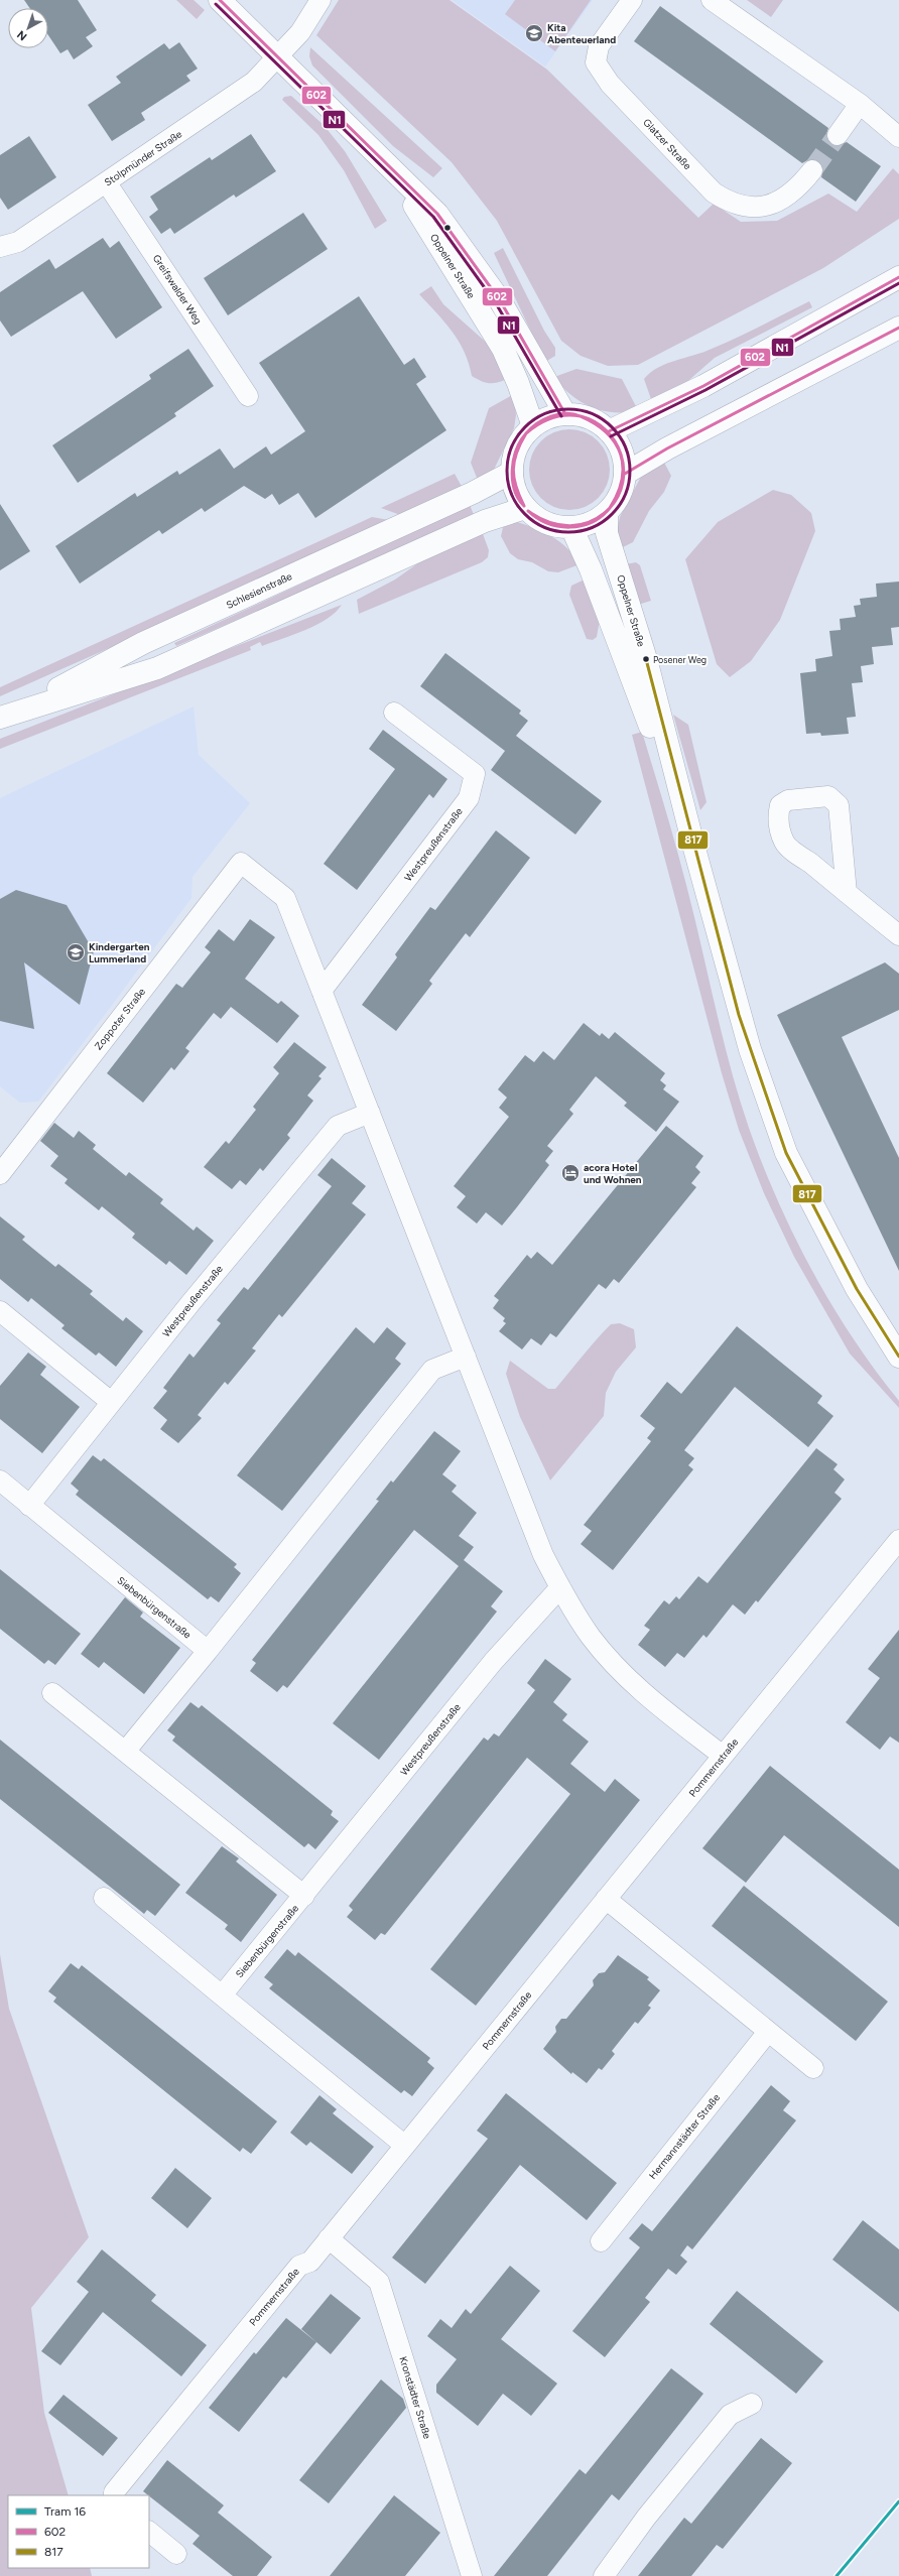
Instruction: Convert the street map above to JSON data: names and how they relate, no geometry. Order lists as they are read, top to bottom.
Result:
{
  "streets": {
    "street": [
      "Glatzer Straße",
      "Stolpmünder Straße",
      "Oppelner Straße",
      "Greifswalder Weg",
      "Schlesienstraße",
      "Westpreußenstraße",
      "Zoppoter Straße",
      "Siebenbürgenstraße",
      "Pommernstraße",
      "Hermannstädter Straße",
      "Kronstädter Straße"
    ]
  },
  "crossings": [
    ["Stolpmünder Straße", "Oppelner Straße"],
    ["Stolpmünder Straße", "Greifswalder Weg"],
    ["Oppelner Straße", "Schlesienstraße"],
    ["Westpreußenstraße", "Zoppoter Straße"],
    ["Westpreußenstraße", "Siebenbürgenstraße"],
    ["Pommernstraße", "Kronstädter Straße"]
  ],
  "places": {
    "school or university": ["Kita Abenteuerland", "Kindergarten Lummerland"],
    "other": ["Posener Weg"],
    "hotel": ["acora Hotel und Wohnen"]
  },
  "lines": [
    "transit line 602",
    "transit line N1",
    "transit line 817",
    "tram line 16"
  ],
  "legend": ["Tram 16", "602", "817"],
  "north": "bottom left"
}
